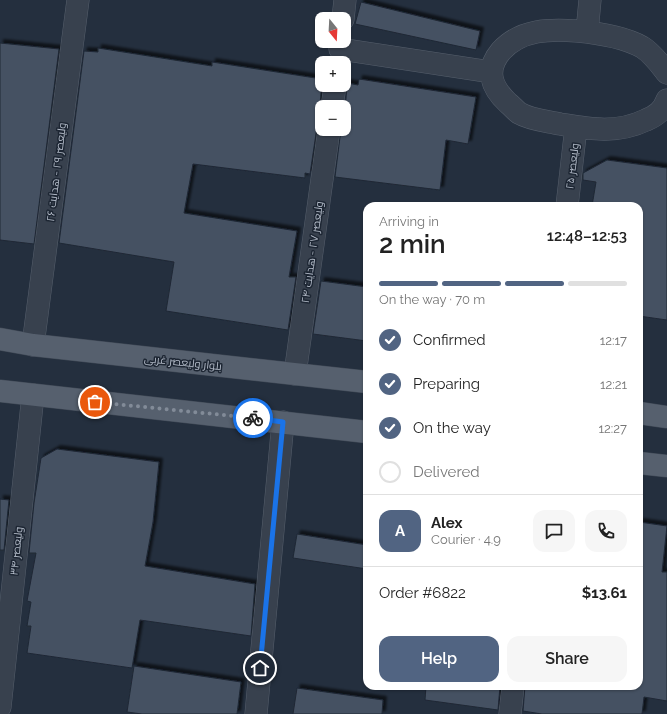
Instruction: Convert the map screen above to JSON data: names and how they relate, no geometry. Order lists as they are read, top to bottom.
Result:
{
  "streets": {
    "main road": ["بلوار ولیعصر غربی"],
    "street": [
      "ولیعصر ۲۵",
      "ولیعصر ۲۹ - هدایت ۲۶",
      "ولیعصر ۲۷ - هدایت ۲۴",
      "ولیعصر ۳۴"
    ]
  },
  "crossings": [
    ["ولیعصر ۲۹ - هدایت ۲۶", "بلوار ولیعصر غربی"],
    ["ولیعصر ۲۷ - هدایت ۲۴", "بلوار ولیعصر غربی"]
  ],
  "north": "bottom",
  "page": {
    "map_buttons": ["+", "−"],
    "heading": ["2 min", "Arriving in", "12:48–12:53"],
    "panel": [
      "Alex",
      "Courier · 4.9",
      "Order #6822",
      "$13.61"
    ],
    "bar": "On the way · 70 m",
    "list": [
      ["Confirmed", "12:17"],
      ["Preparing", "12:21"],
      ["On the way", "12:27"],
      "Delivered"
    ],
    "round": "A",
    "buttons": ["Help", "Share"]
  }
}
